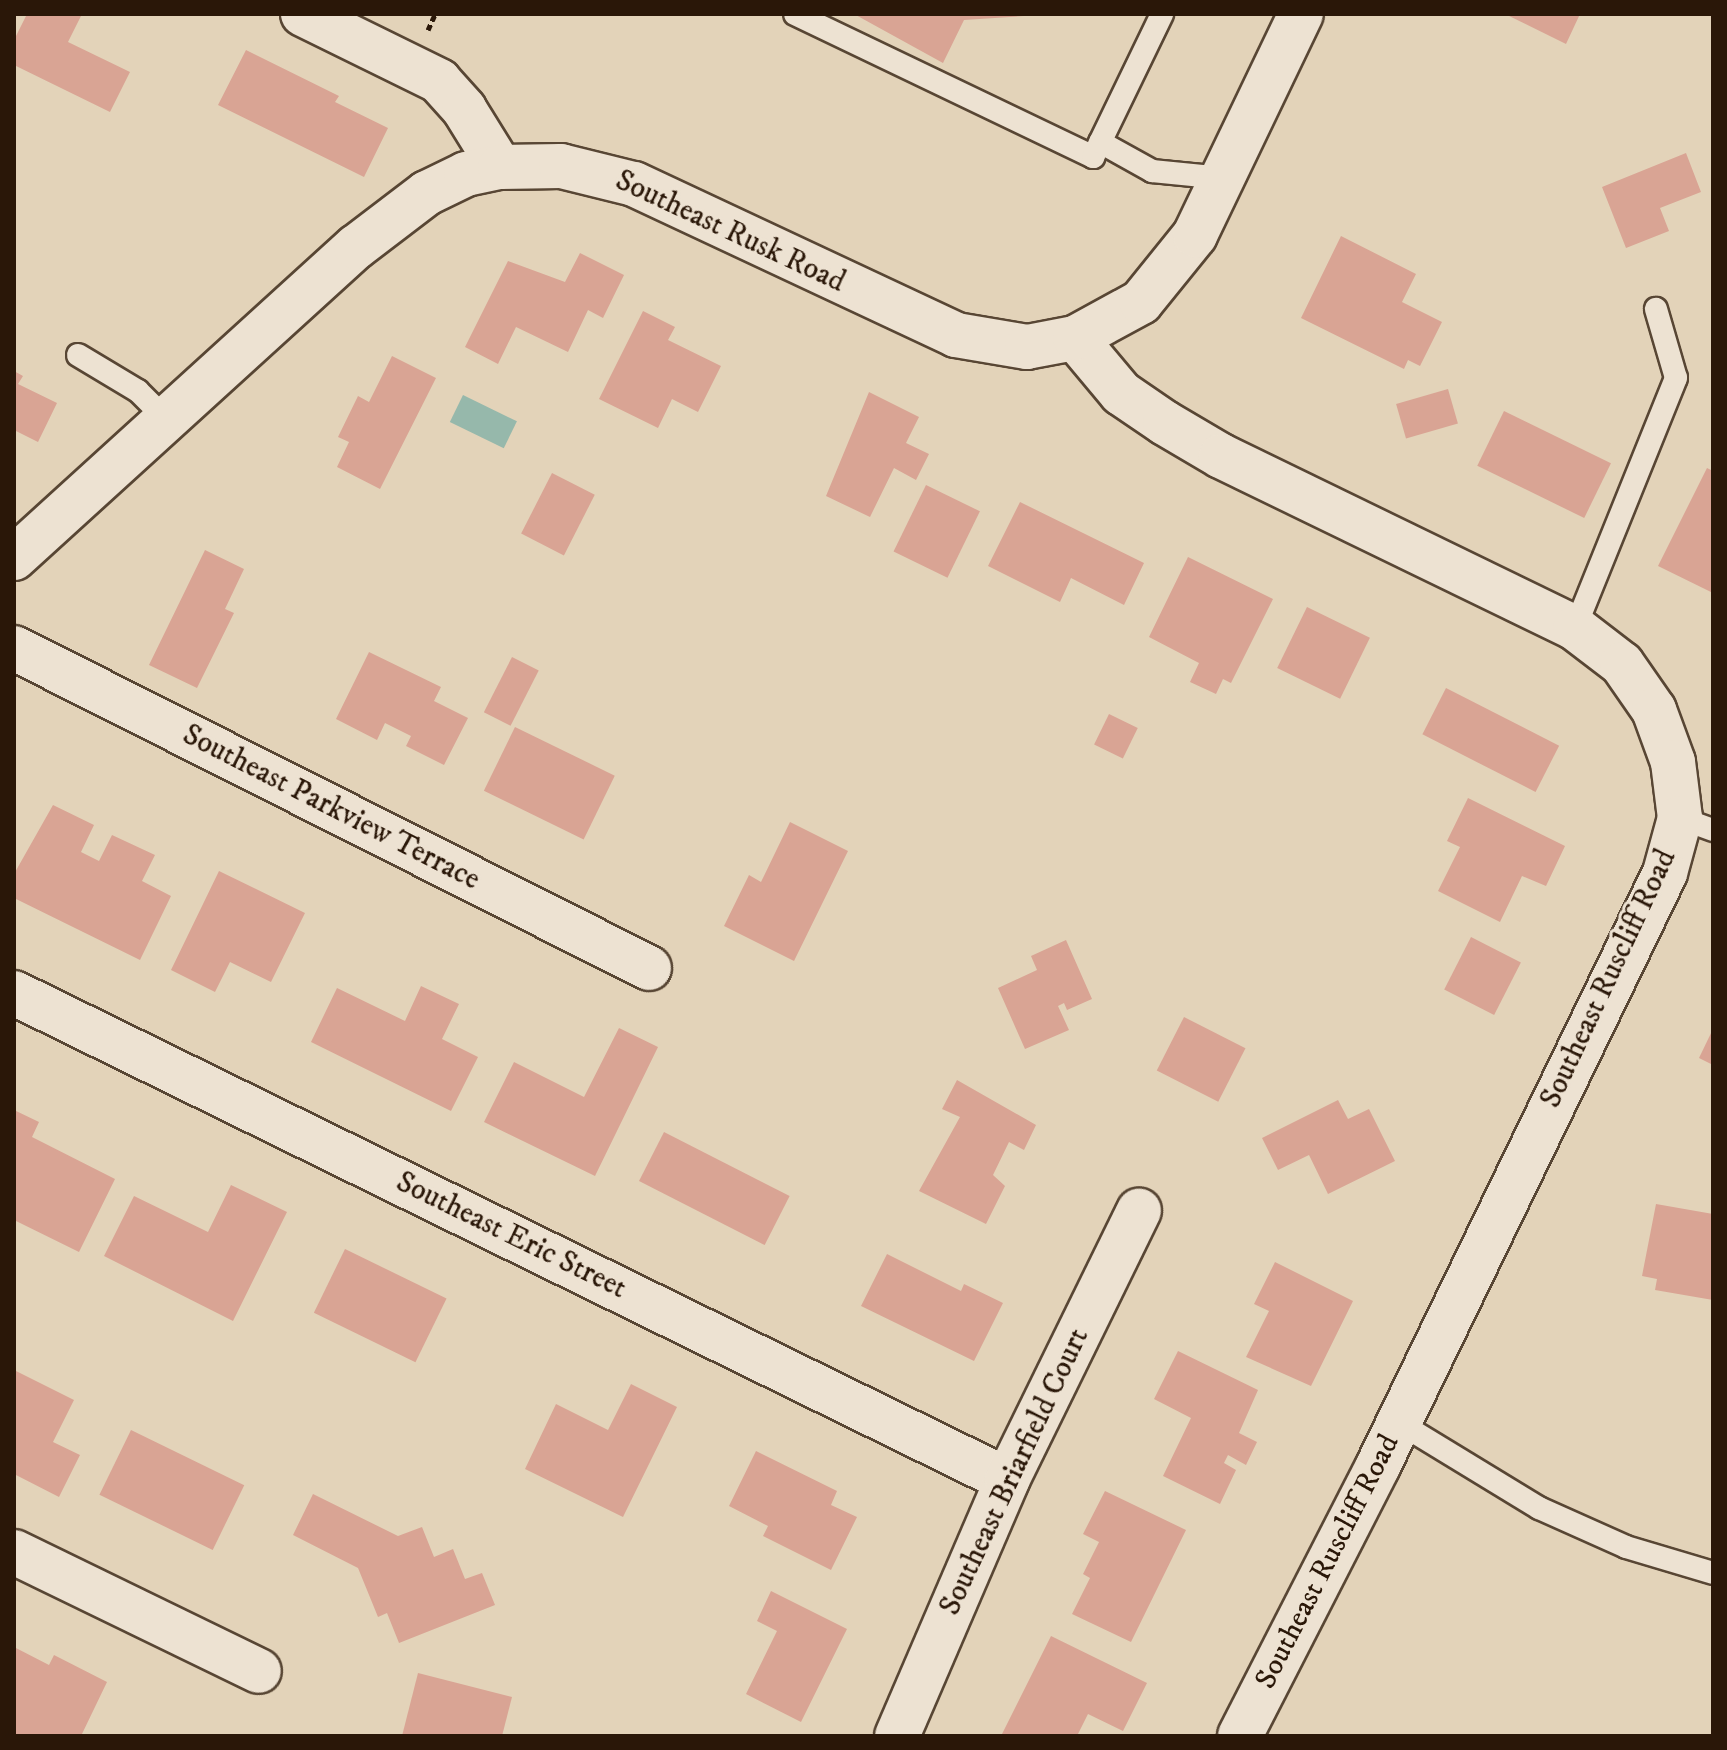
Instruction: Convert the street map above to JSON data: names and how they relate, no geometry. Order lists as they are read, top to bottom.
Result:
{
  "streets": {
    "street": [
      "Southeast Rusk Road",
      "Southeast Parkview Terrace",
      "Southeast Ruscliff Road",
      "Southeast Eric Street",
      "Southeast Briarfield Court"
    ]
  },
  "crossings": [
    ["Southeast Rusk Road", "Southeast Ruscliff Road"],
    ["Southeast Eric Street", "Southeast Briarfield Court"]
  ]
}
